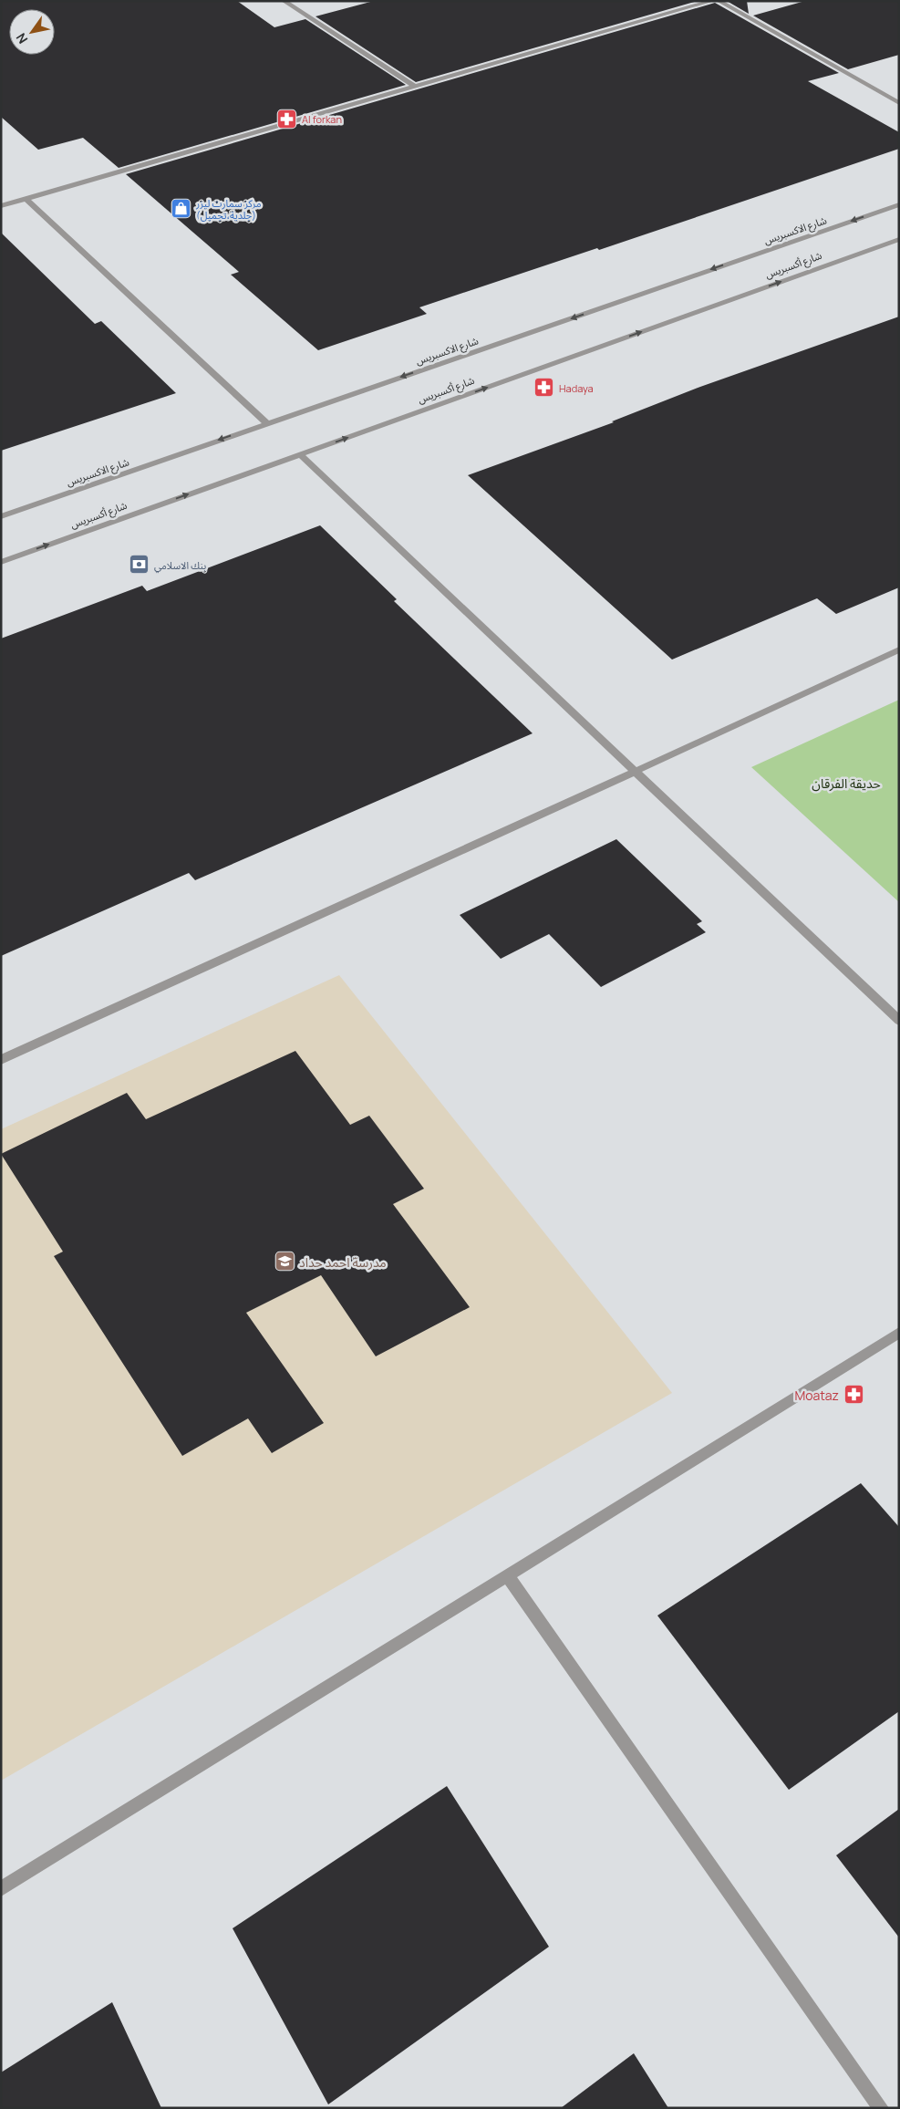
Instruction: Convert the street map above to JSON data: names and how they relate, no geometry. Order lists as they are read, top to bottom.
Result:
{
  "streets": {
    "street": ["شارع الاكسبريس", "شارع أكسبريس"]
  },
  "one_way": ["شارع الاكسبريس", "شارع أكسبريس"],
  "parks": ["حديقة الفرقان"],
  "places": {
    "pharmacy": ["Al forkan", "Hadaya", "Moataz"],
    "shop": ["مركز سمارت ليزر (جلدية،تجميل)"],
    "bank": ["بنك الاسلامي"],
    "school or university": ["مدرسة احمد حداد"]
  },
  "north": "bottom left"
}
